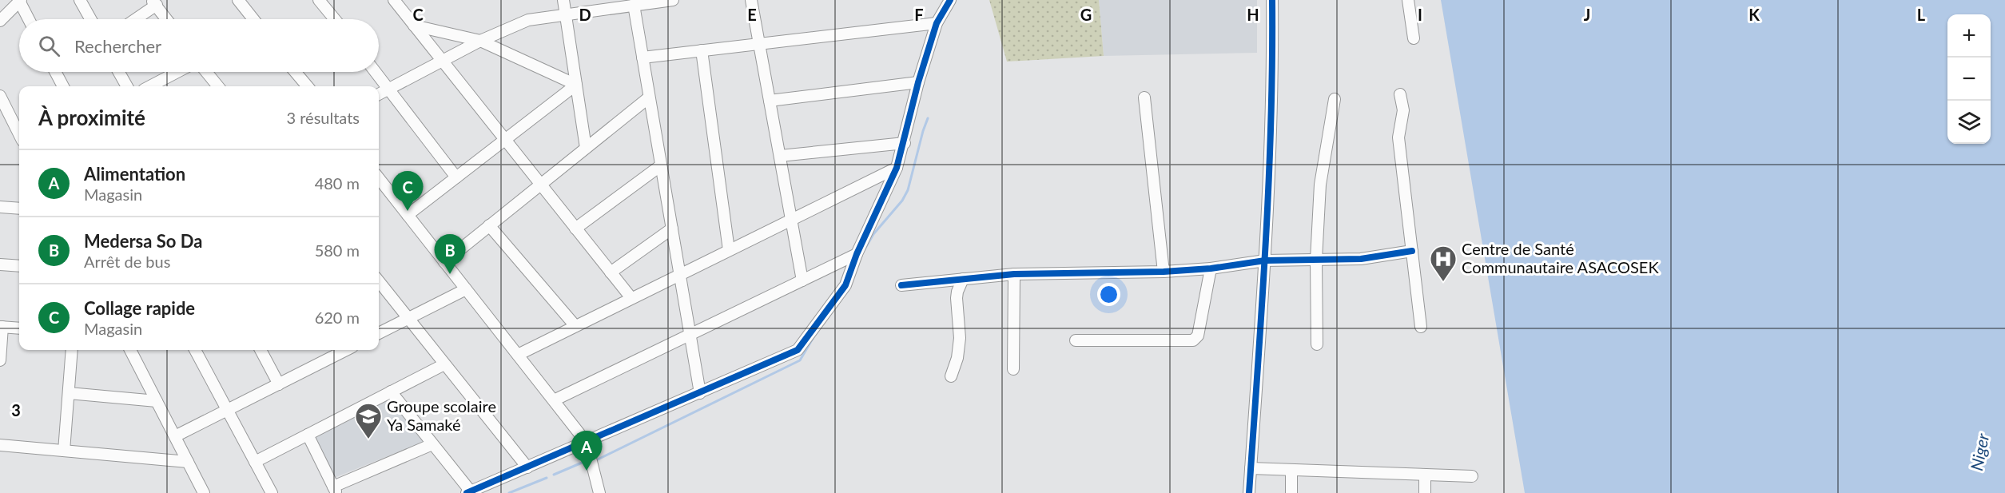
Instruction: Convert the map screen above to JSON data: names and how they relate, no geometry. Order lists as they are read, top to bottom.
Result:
{
  "water": ["Niger"],
  "places": {
    "hospital": ["Centre de Santé Communautaire ASACOSEK"],
    "school or university": ["Groupe scolaire Ya Samaké"]
  },
  "page": {
    "map_buttons": ["+", "−"],
    "search": "Rechercher",
    "heading": ["À proximité", "3 résultats"],
    "list": [
      {
        "mark": "A",
        "name": "Alimentation",
        "note": "Magasin",
        "value": "480 m"
      },
      {
        "mark": "B",
        "name": "Medersa So Da",
        "note": "Arrêt de bus",
        "value": "580 m"
      },
      {
        "mark": "C",
        "name": "Collage rapide",
        "note": "Magasin",
        "value": "620 m"
      }
    ],
    "pins": ["C", "B", "A"]
  },
  "grid": {
    "columns": [
      "C",
      "D",
      "E",
      "F",
      "G",
      "H",
      "I",
      "J",
      "K",
      "L"
    ],
    "rows": ["3"]
  }
}
